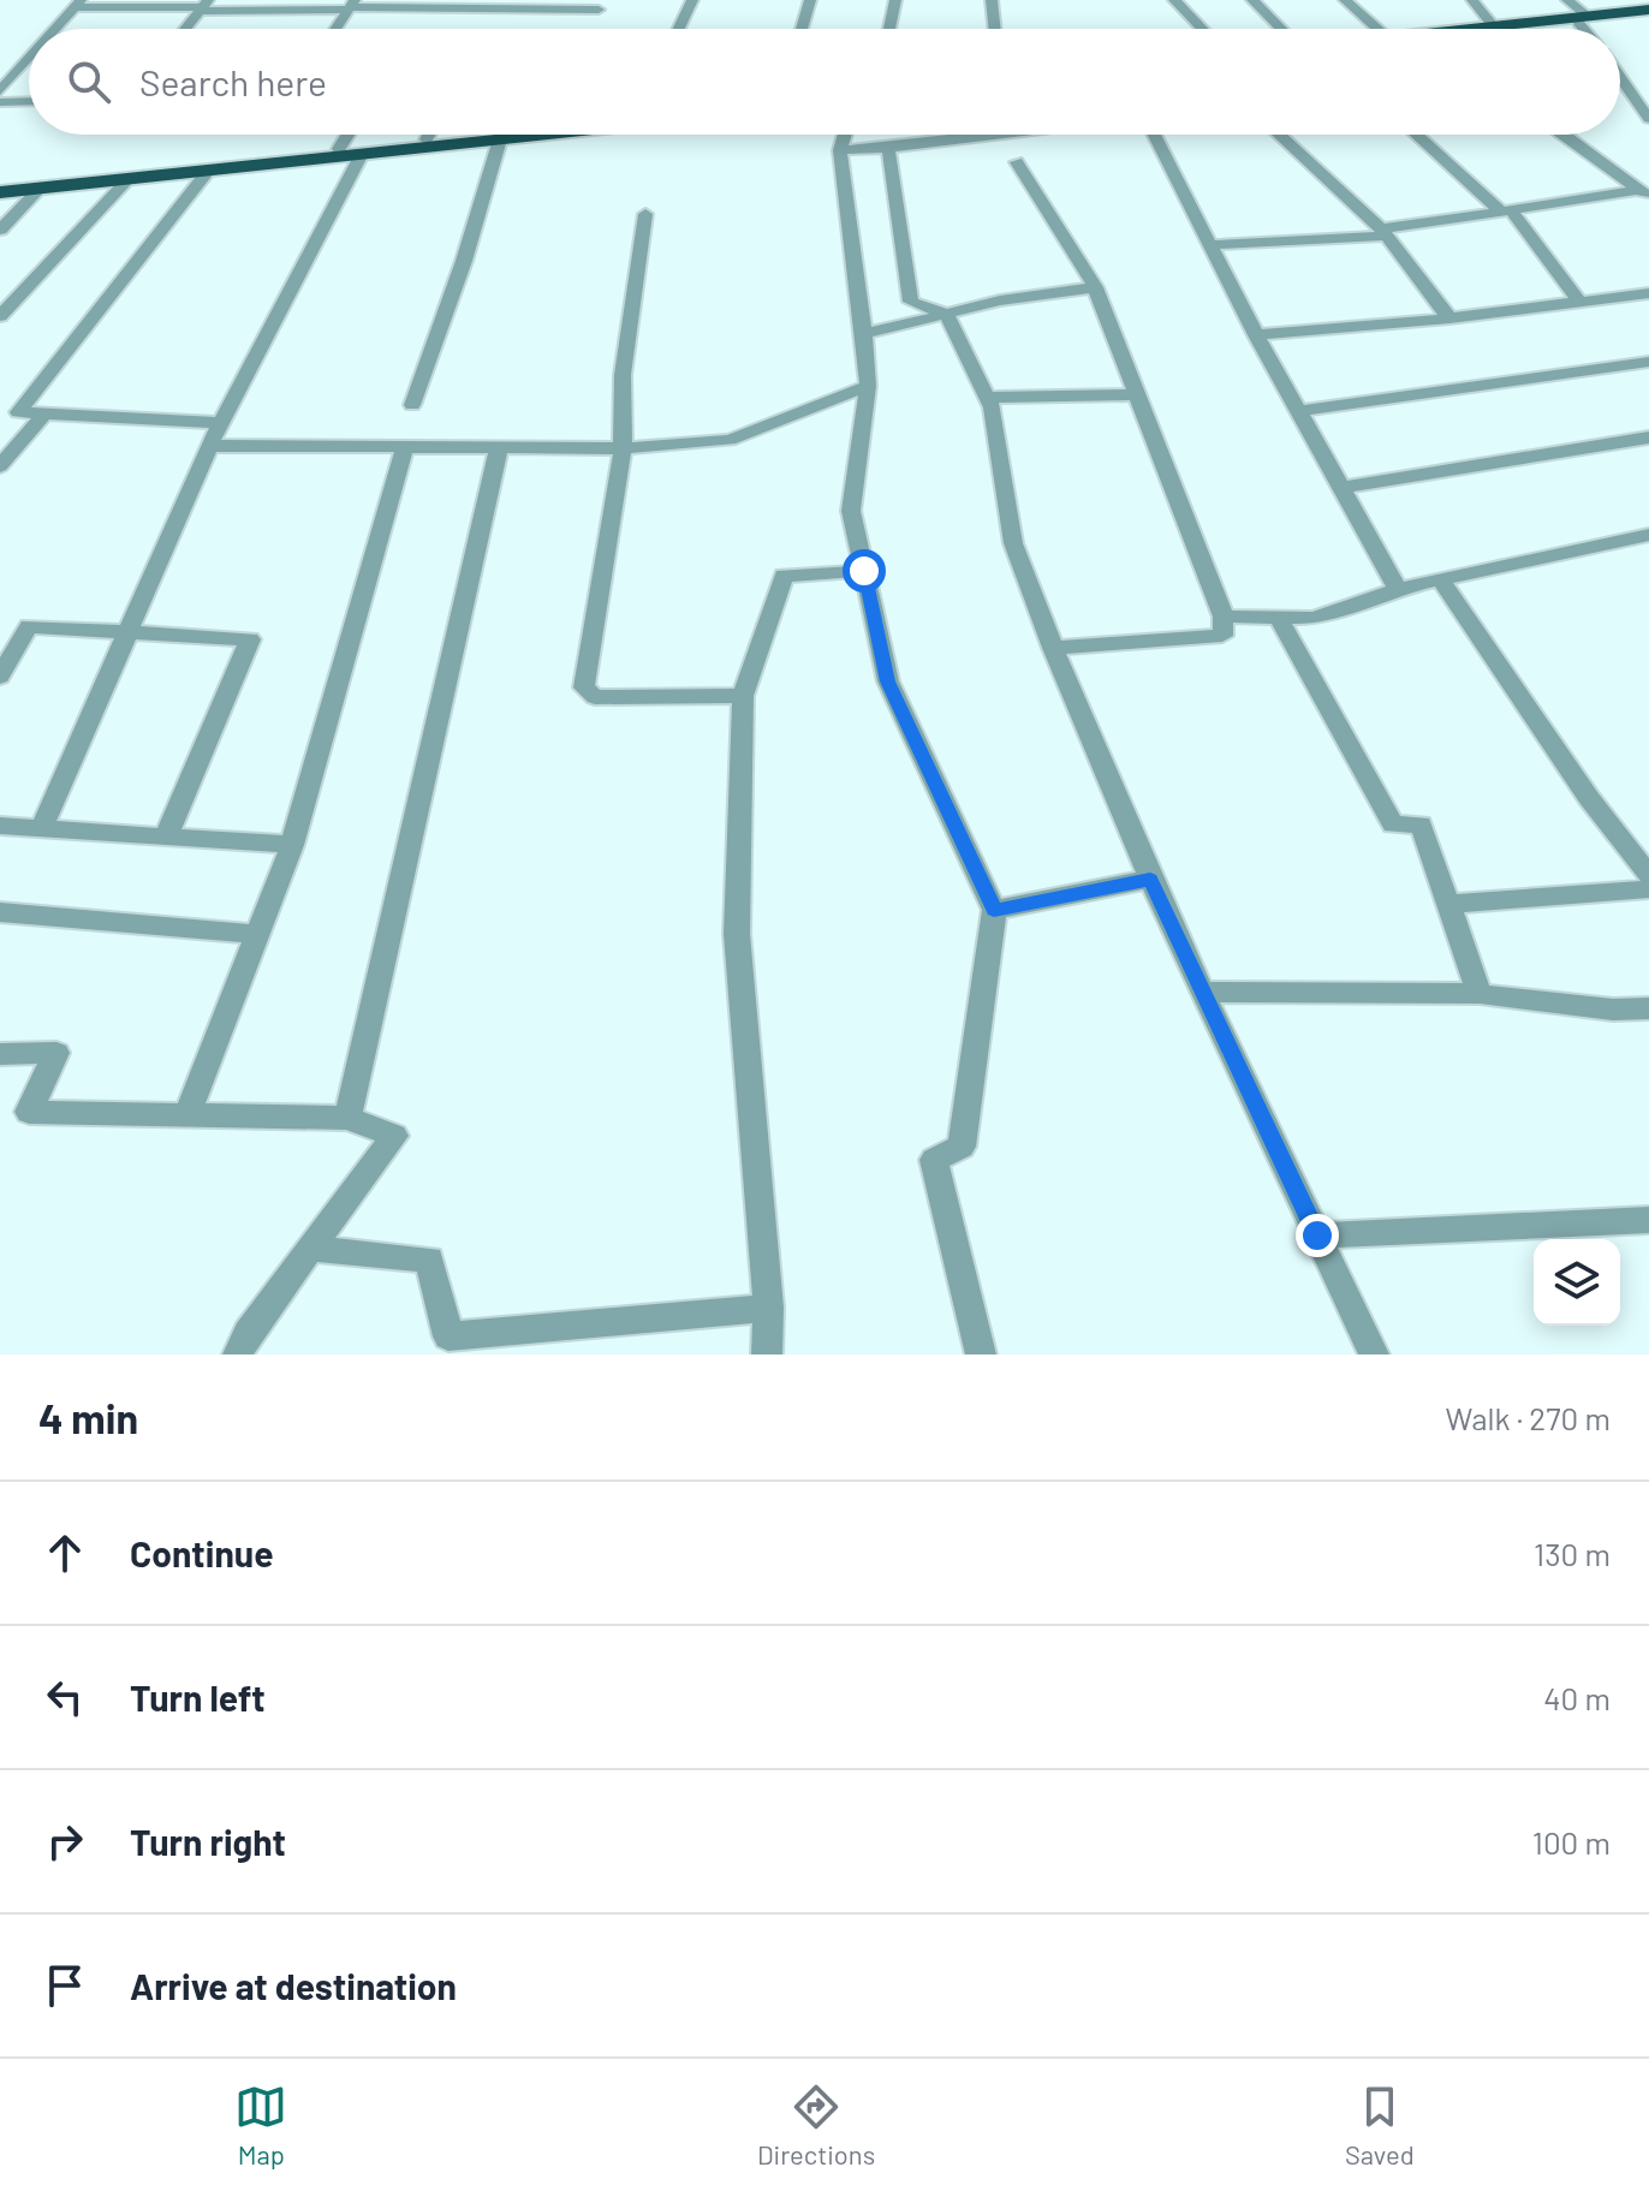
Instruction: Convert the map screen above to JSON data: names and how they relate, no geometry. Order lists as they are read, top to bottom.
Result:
{
  "page": {
    "search": "Search here",
    "heading": ["4 min", "Walk · 270 m"],
    "list": [
      ["Continue", "130 m"],
      ["Turn left", "40 m"],
      ["Turn right", "100 m"],
      "Arrive at destination"
    ],
    "nav": ["Map", "Directions", "Saved"]
  }
}
